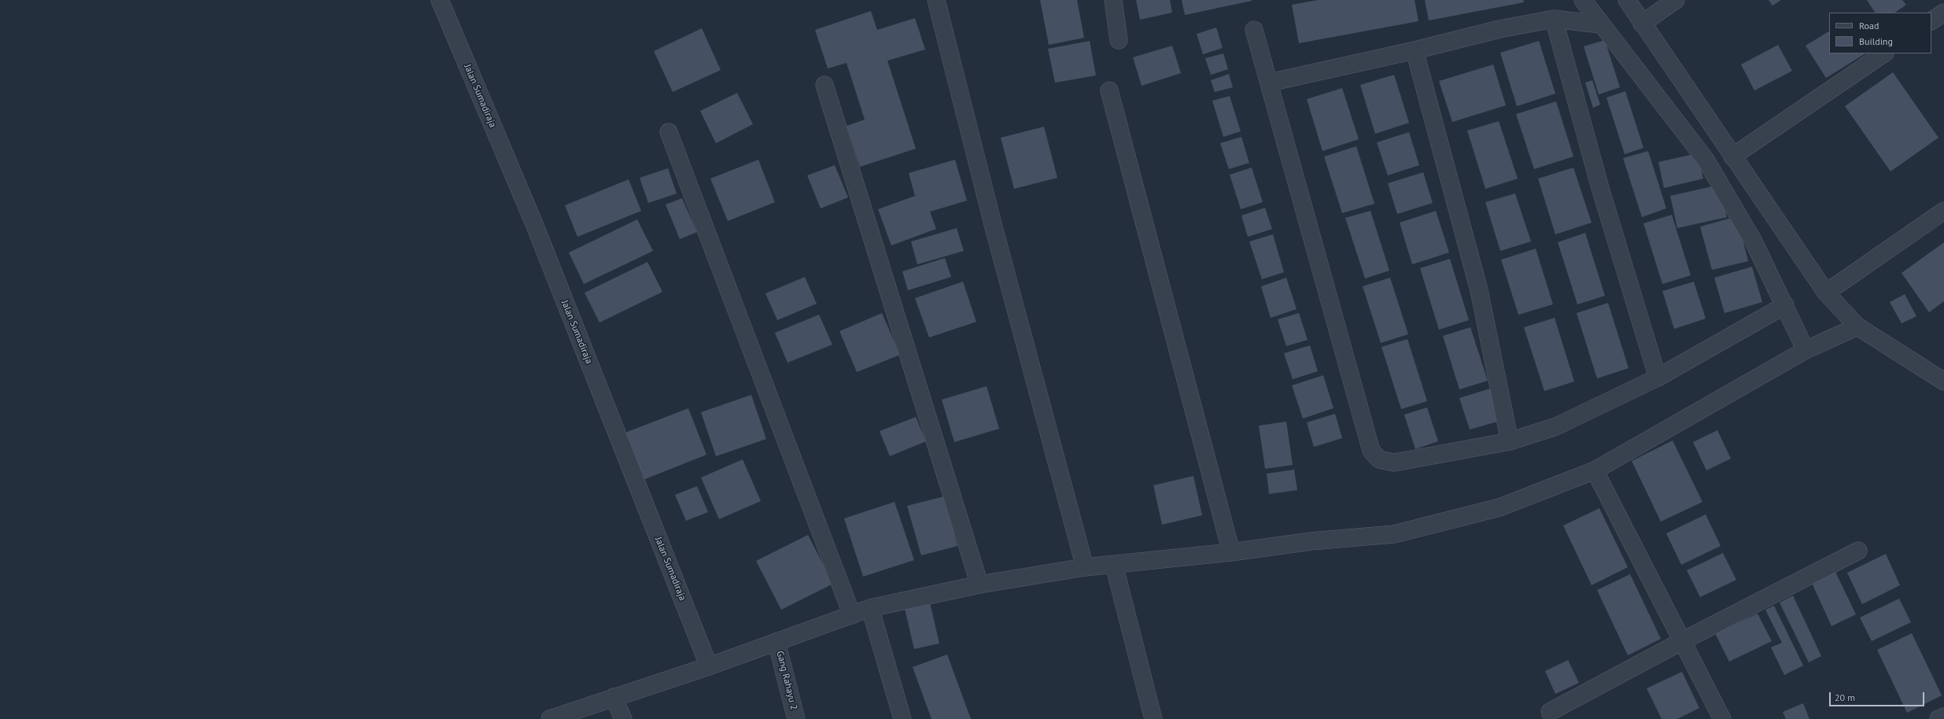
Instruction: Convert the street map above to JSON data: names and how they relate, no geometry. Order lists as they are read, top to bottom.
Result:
{
  "streets": {
    "street": ["Jalan Sumadiraja", "Gang Rahayu 2"]
  },
  "legend": ["Road", "Building"],
  "scale_bar": "20 m"
}
